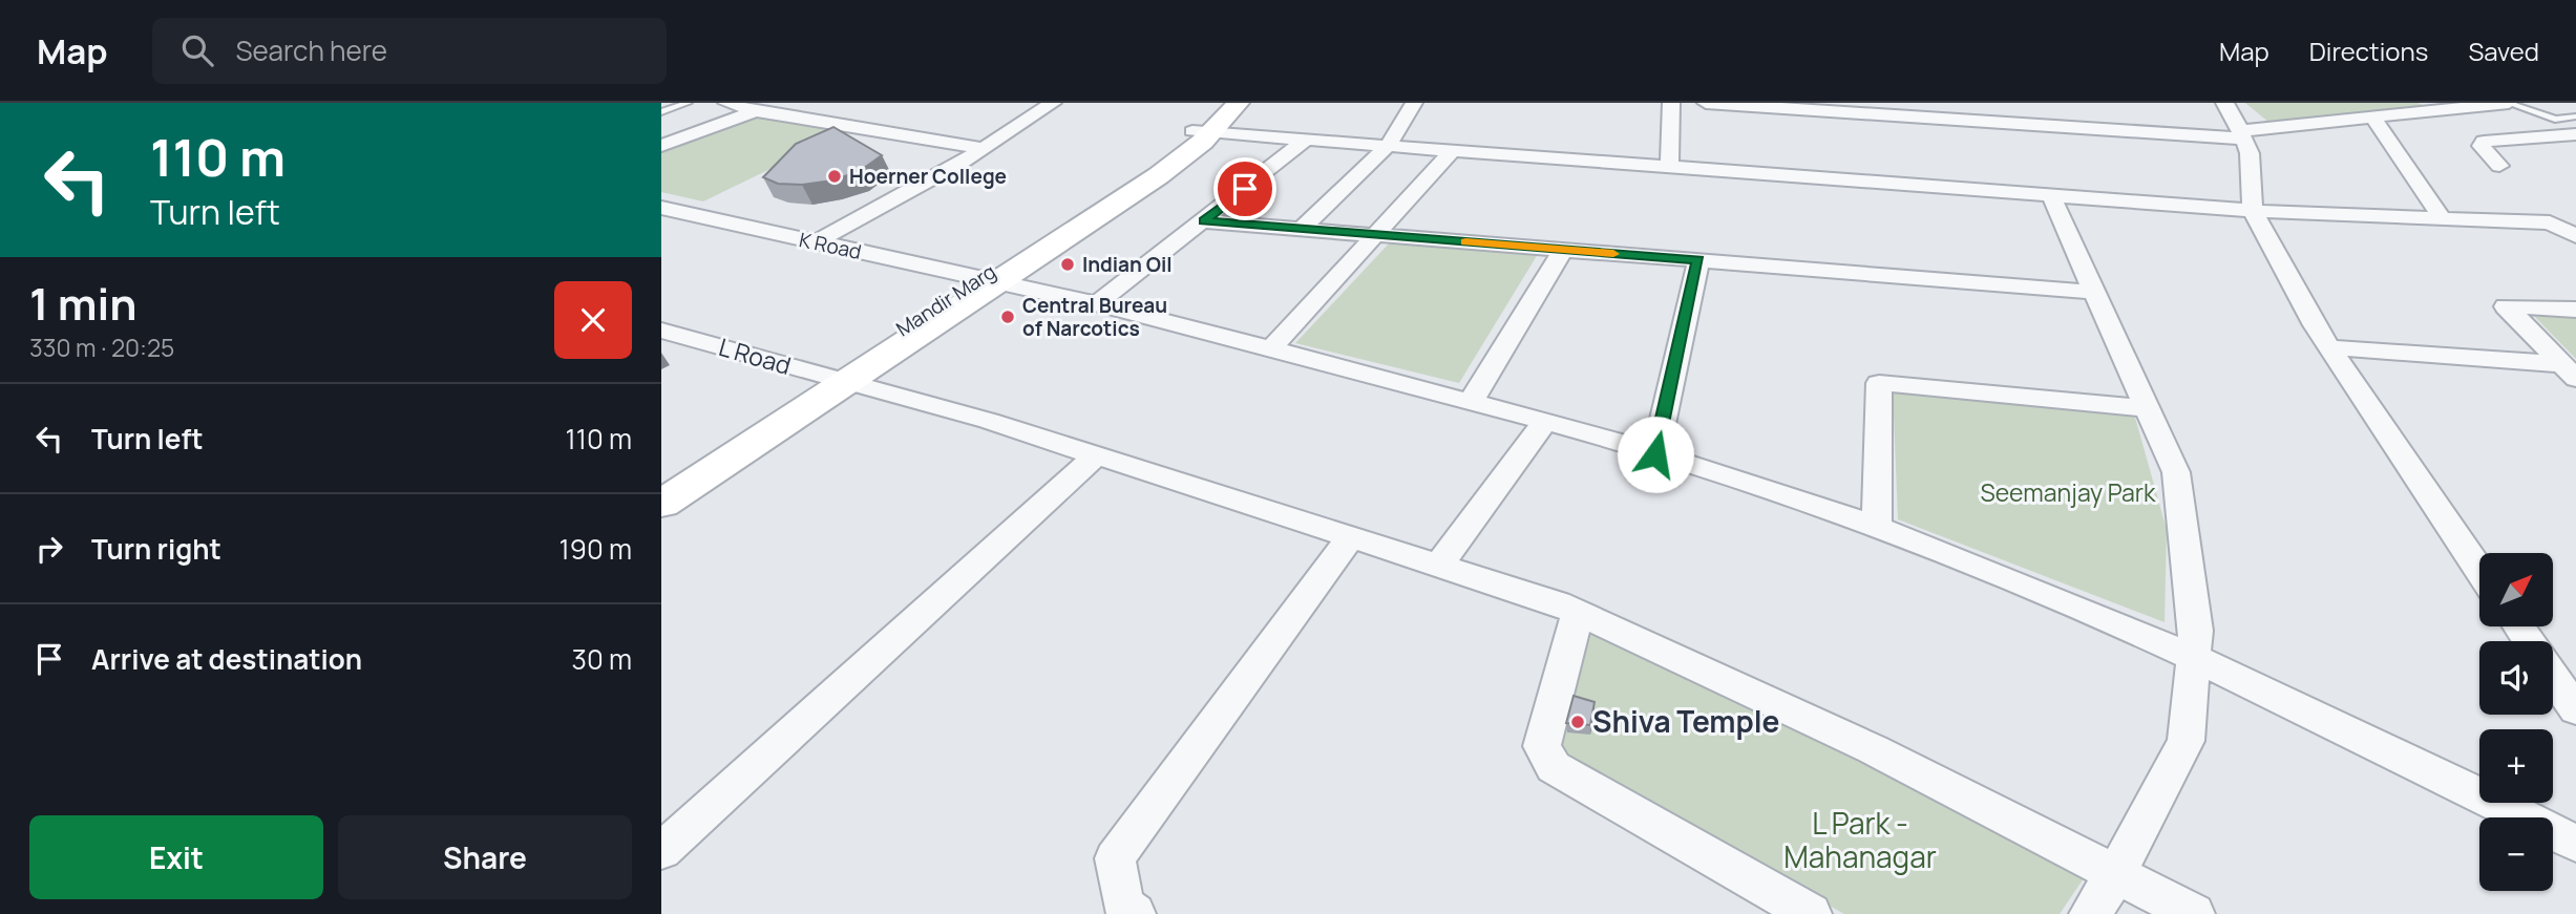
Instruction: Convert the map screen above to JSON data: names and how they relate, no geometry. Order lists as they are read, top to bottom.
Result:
{
  "streets": {
    "street": ["K Road", "L Road"]
  },
  "parks": ["Seemanjay Park", "L Park - Mahanagar"],
  "places": [
    "Hoerner College",
    "Indian Oil",
    "Central Bureau of Narcotics",
    "Shiva Temple"
  ],
  "north": "top right",
  "page": {
    "header": "Map",
    "search": "Search here",
    "nav": ["Map", "Directions", "Saved"],
    "turn": ["110 m", "Turn left"],
    "heading": ["1 min", "330 m · 20:25"],
    "list": [
      {
        "name": "Turn left",
        "value": "110 m"
      },
      {
        "name": "Turn right",
        "value": "190 m"
      },
      {
        "name": "Arrive at destination",
        "value": "30 m"
      }
    ],
    "map_buttons": ["+", "−"],
    "buttons": ["Exit", "Share"]
  }
}
